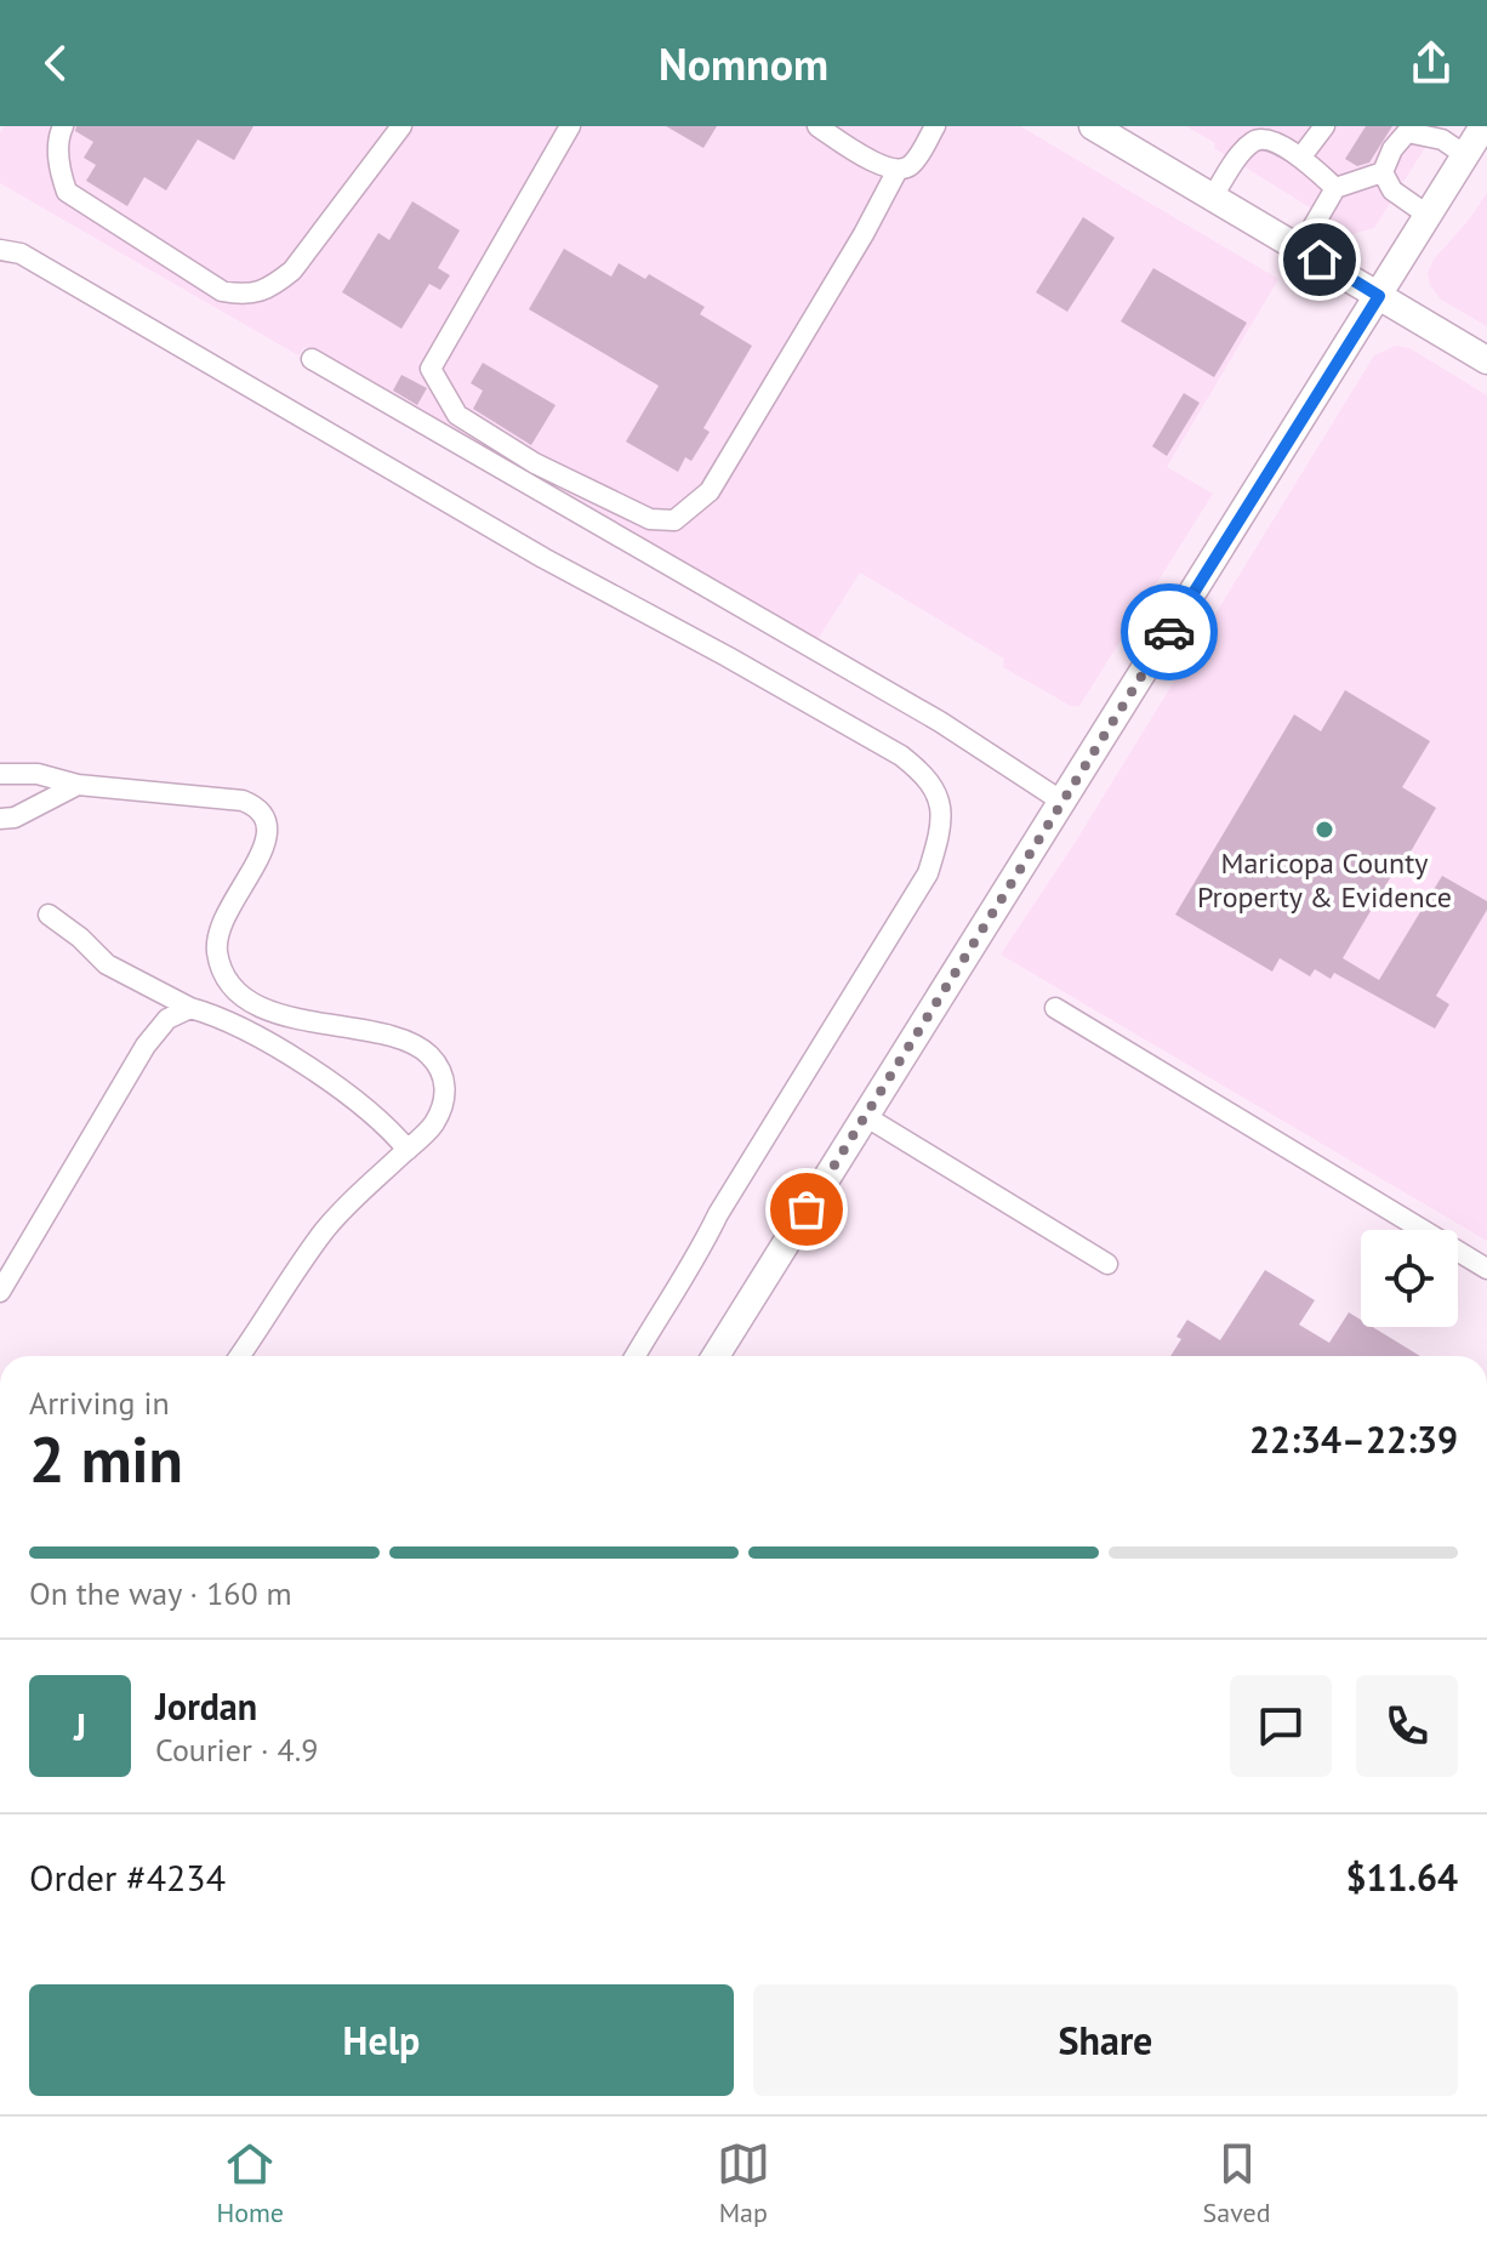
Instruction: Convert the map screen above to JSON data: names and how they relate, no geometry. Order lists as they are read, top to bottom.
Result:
{
  "places": ["Maricopa County Property & Evidence"],
  "page": {
    "header": "Nomnom",
    "heading": ["2 min", "Arriving in", "22:34–22:39"],
    "panel": [
      "Jordan",
      "Courier · 4.9",
      "Order #4234",
      "$11.64"
    ],
    "bar": "On the way · 160 m",
    "round": "J",
    "buttons": ["Help", "Share"],
    "tabs": ["Home", "Map", "Saved"]
  }
}
